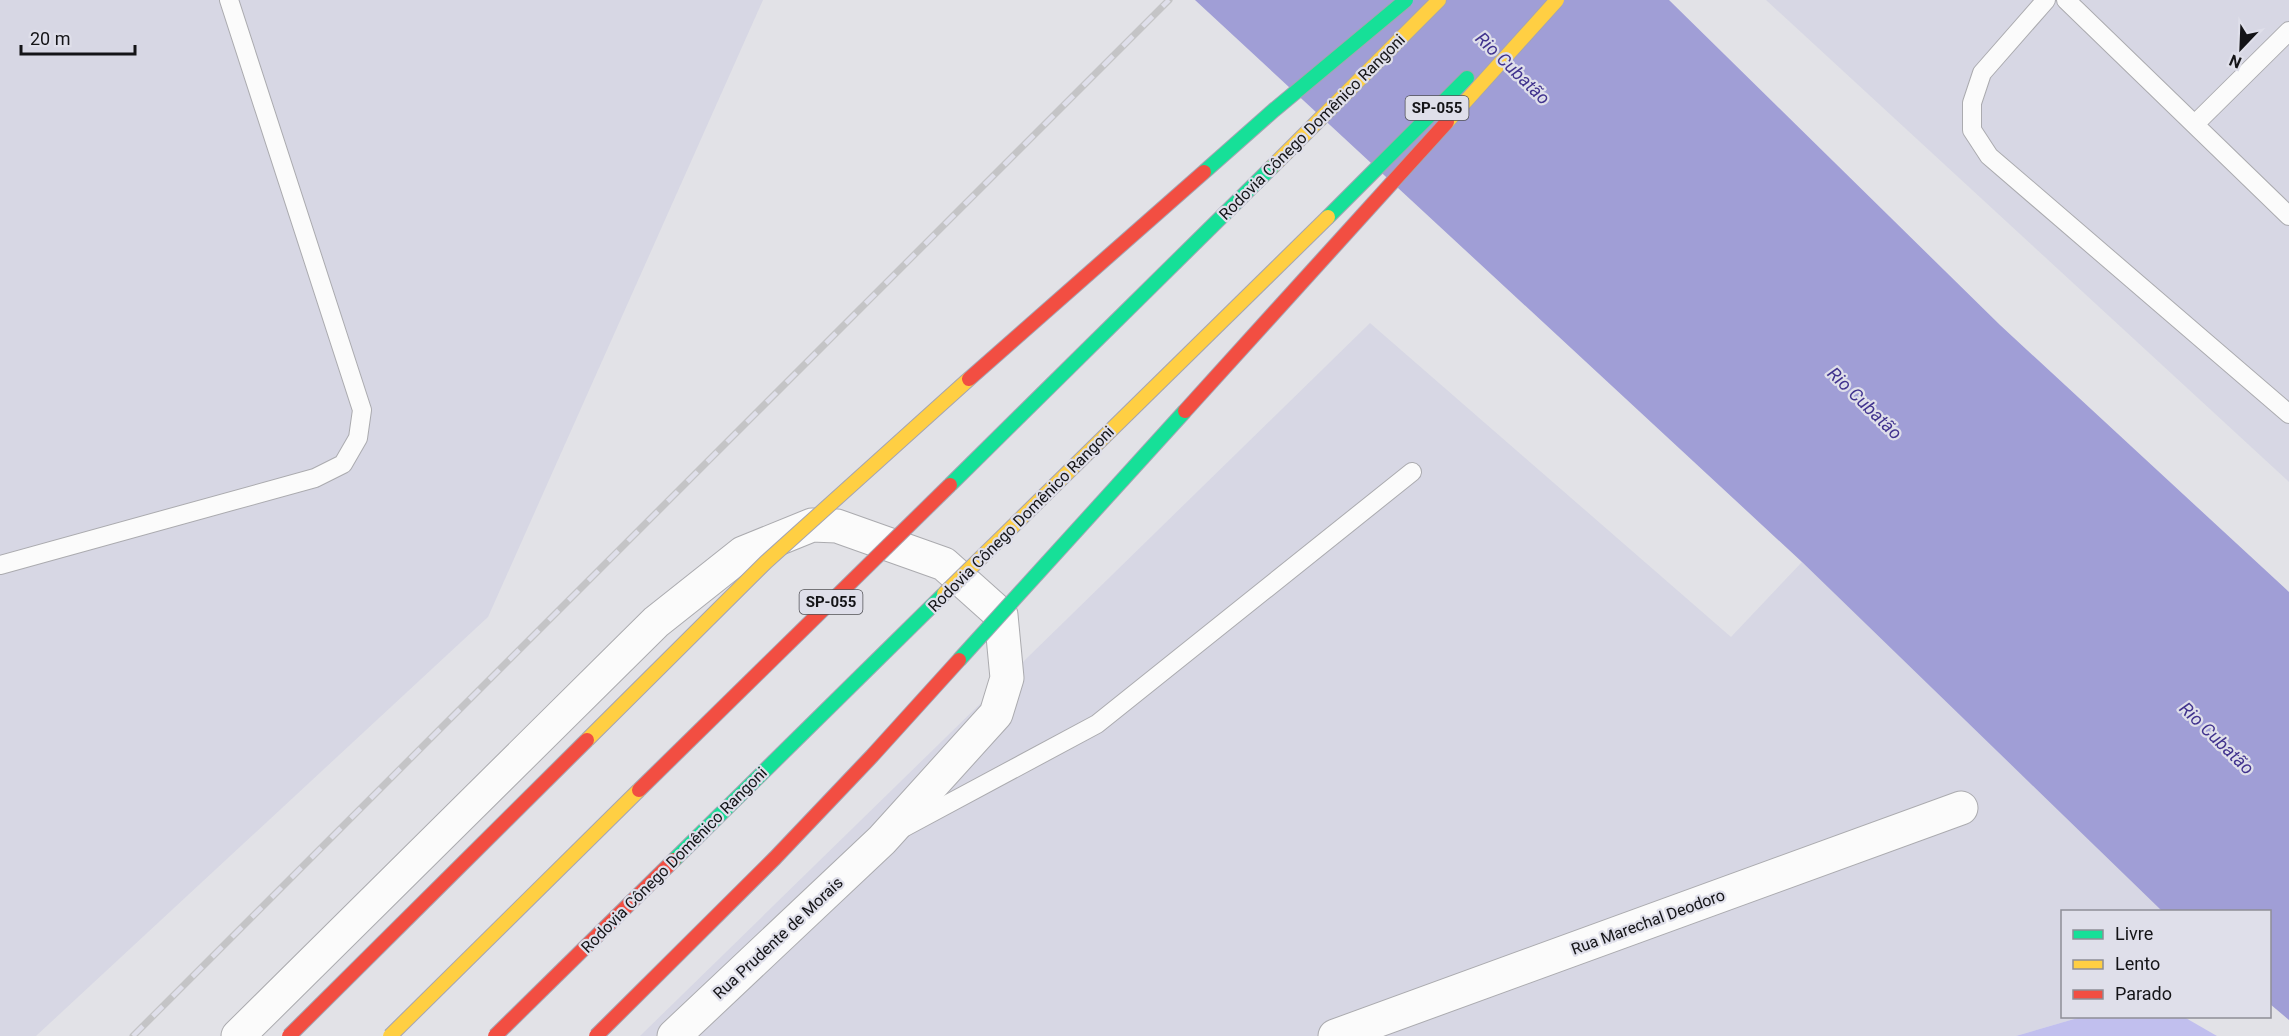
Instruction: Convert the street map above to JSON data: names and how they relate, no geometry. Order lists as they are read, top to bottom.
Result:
{
  "streets": {
    "highway": ["SP-055", "Rodovia Cônego Domênico Rangoni"],
    "street": ["Rua Marechal Deodoro", "Rua Prudente de Morais"]
  },
  "water": ["Rio Cubatão"],
  "legend": ["Livre", "Lento", "Parado"],
  "scale_bar": "20 m",
  "north": "bottom left"
}
